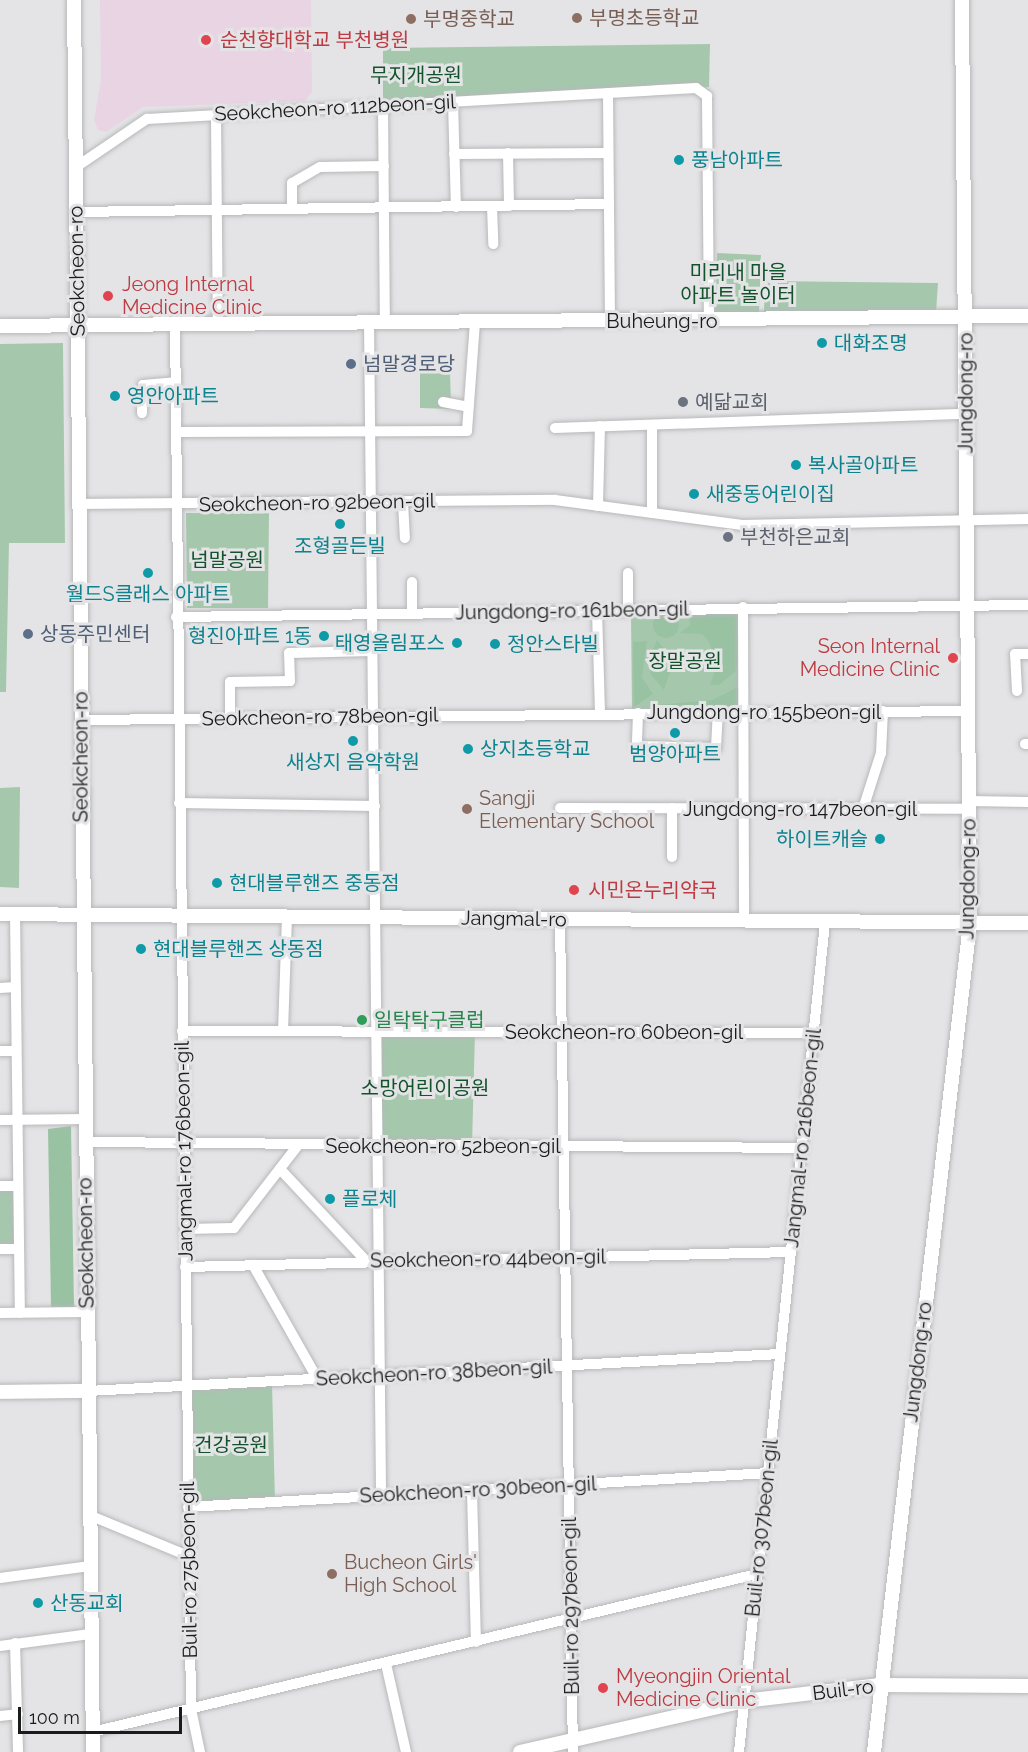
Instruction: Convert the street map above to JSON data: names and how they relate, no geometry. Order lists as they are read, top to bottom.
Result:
{
  "streets": {
    "street": [
      "Seokcheon-ro 112beon-gil",
      "Seokcheon-ro",
      "Buheung-ro",
      "Jungdong-ro",
      "Seokcheon-ro 92beon-gil",
      "Jungdong-ro 161beon-gil",
      "Jungdong-ro 155beon-gil",
      "Seokcheon-ro 78beon-gil",
      "Jungdong-ro 147beon-gil",
      "Jangmal-ro",
      "Seokcheon-ro 60beon-gil",
      "Jangmal-ro 216beon-gil",
      "Seokcheon-ro 52beon-gil",
      "Jangmal-ro 176beon-gil",
      "Seokcheon-ro 44beon-gil",
      "Seokcheon-ro 38beon-gil",
      "Seokcheon-ro 30beon-gil",
      "Buil-ro 307beon-gil",
      "Buil-ro 275beon-gil",
      "Buil-ro 297beon-gil",
      "Buil-ro"
    ]
  },
  "crossings": [
    ["Seokcheon-ro 112beon-gil", "Seokcheon-ro"],
    ["Seokcheon-ro 112beon-gil", "Buheung-ro"],
    ["Seokcheon-ro", "Buheung-ro"],
    ["Seokcheon-ro", "Seokcheon-ro 92beon-gil"],
    ["Seokcheon-ro", "Seokcheon-ro 78beon-gil"],
    ["Seokcheon-ro", "Jangmal-ro"],
    ["Seokcheon-ro", "Seokcheon-ro 52beon-gil"],
    ["Seokcheon-ro", "Seokcheon-ro 38beon-gil"],
    ["Buheung-ro", "Jungdong-ro"],
    ["Buheung-ro", "Jangmal-ro 176beon-gil"],
    ["Jungdong-ro", "Seokcheon-ro 92beon-gil"],
    ["Jungdong-ro", "Jungdong-ro 161beon-gil"],
    ["Jungdong-ro", "Jungdong-ro 155beon-gil"],
    ["Jungdong-ro", "Jungdong-ro 147beon-gil"],
    ["Jungdong-ro", "Jangmal-ro"],
    ["Jungdong-ro", "Buil-ro"],
    ["Seokcheon-ro 92beon-gil", "Jangmal-ro 176beon-gil"],
    ["Jungdong-ro 161beon-gil", "Jangmal-ro 176beon-gil"],
    ["Jungdong-ro 155beon-gil", "Seokcheon-ro 78beon-gil"],
    ["Seokcheon-ro 78beon-gil", "Jangmal-ro 176beon-gil"],
    ["Jangmal-ro", "Jangmal-ro 216beon-gil"],
    ["Jangmal-ro", "Jangmal-ro 176beon-gil"],
    ["Jangmal-ro", "Buil-ro 297beon-gil"],
    ["Seokcheon-ro 60beon-gil", "Jangmal-ro 216beon-gil"],
    ["Seokcheon-ro 60beon-gil", "Jangmal-ro 176beon-gil"],
    ["Seokcheon-ro 60beon-gil", "Buil-ro 297beon-gil"],
    ["Jangmal-ro 216beon-gil", "Seokcheon-ro 52beon-gil"],
    ["Jangmal-ro 216beon-gil", "Seokcheon-ro 44beon-gil"],
    ["Jangmal-ro 216beon-gil", "Seokcheon-ro 38beon-gil"],
    ["Jangmal-ro 216beon-gil", "Buil-ro 307beon-gil"],
    ["Seokcheon-ro 52beon-gil", "Jangmal-ro 176beon-gil"],
    ["Seokcheon-ro 52beon-gil", "Buil-ro 297beon-gil"],
    ["Jangmal-ro 176beon-gil", "Seokcheon-ro 44beon-gil"],
    ["Jangmal-ro 176beon-gil", "Seokcheon-ro 38beon-gil"],
    ["Jangmal-ro 176beon-gil", "Buil-ro 275beon-gil"],
    ["Seokcheon-ro 44beon-gil", "Buil-ro 297beon-gil"],
    ["Seokcheon-ro 38beon-gil", "Buil-ro 307beon-gil"],
    ["Seokcheon-ro 38beon-gil", "Buil-ro 275beon-gil"],
    ["Seokcheon-ro 38beon-gil", "Buil-ro 297beon-gil"],
    ["Seokcheon-ro 30beon-gil", "Buil-ro 307beon-gil"],
    ["Seokcheon-ro 30beon-gil", "Buil-ro 275beon-gil"],
    ["Seokcheon-ro 30beon-gil", "Buil-ro 297beon-gil"],
    ["Buil-ro 307beon-gil", "Buil-ro"],
    ["Buil-ro 297beon-gil", "Buil-ro"]
  ],
  "parks": [
    "무지개공원",
    "미리내 마을 아파트 놀이터",
    "넘말공원",
    "장말공원",
    "소망어린이공원",
    "건강공원"
  ],
  "places": [
    "부명초등학교",
    "부명중학교",
    "순천향대학교 부천병원",
    "풍남아파트",
    "Jeong Internal Medicine Clinic",
    "대화조명",
    "넘말경로당",
    "영안아파트",
    "예닮교회",
    "복사골아파트",
    "새중동어린이집",
    "조형골든빌",
    "부천하은교회",
    "월드S클래스 아파트",
    "상동주민센터",
    "형진아파트 1동",
    "태영올림포스",
    "정안스타빌",
    "Seon Internal Medicine Clinic",
    "범양아파트",
    "새상지 음악학원",
    "상지초등학교",
    "Sangji Elementary School",
    "하이트캐슬",
    "현대블루핸즈 중동점",
    "시민온누리약국",
    "현대블루핸즈 상동점",
    "일탁탁구클럽",
    "플로체",
    "Bucheon Girls' High School",
    "산동교회",
    "Myeongjin Oriental Medicine Clinic"
  ],
  "scale_bar": "100 m"
}
